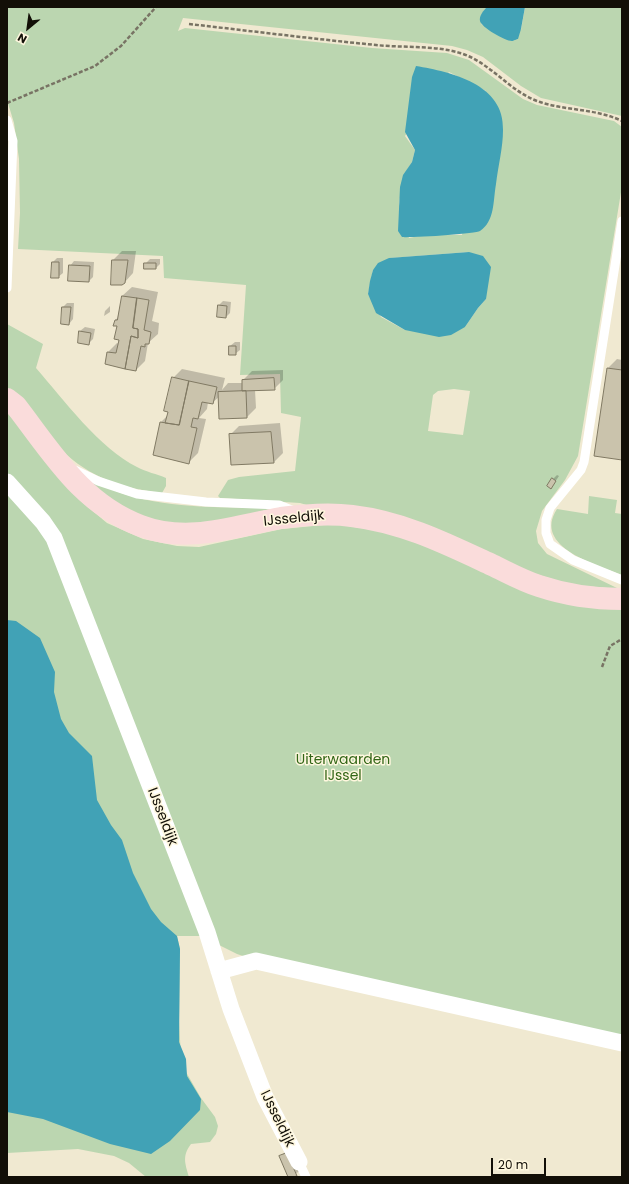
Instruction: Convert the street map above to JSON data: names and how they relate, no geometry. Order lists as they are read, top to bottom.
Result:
{
  "streets": {
    "street": ["IJsseldijk"]
  },
  "parks": ["Uiterwaarden IJssel"],
  "scale_bar": "20 m",
  "north": "bottom left"
}
